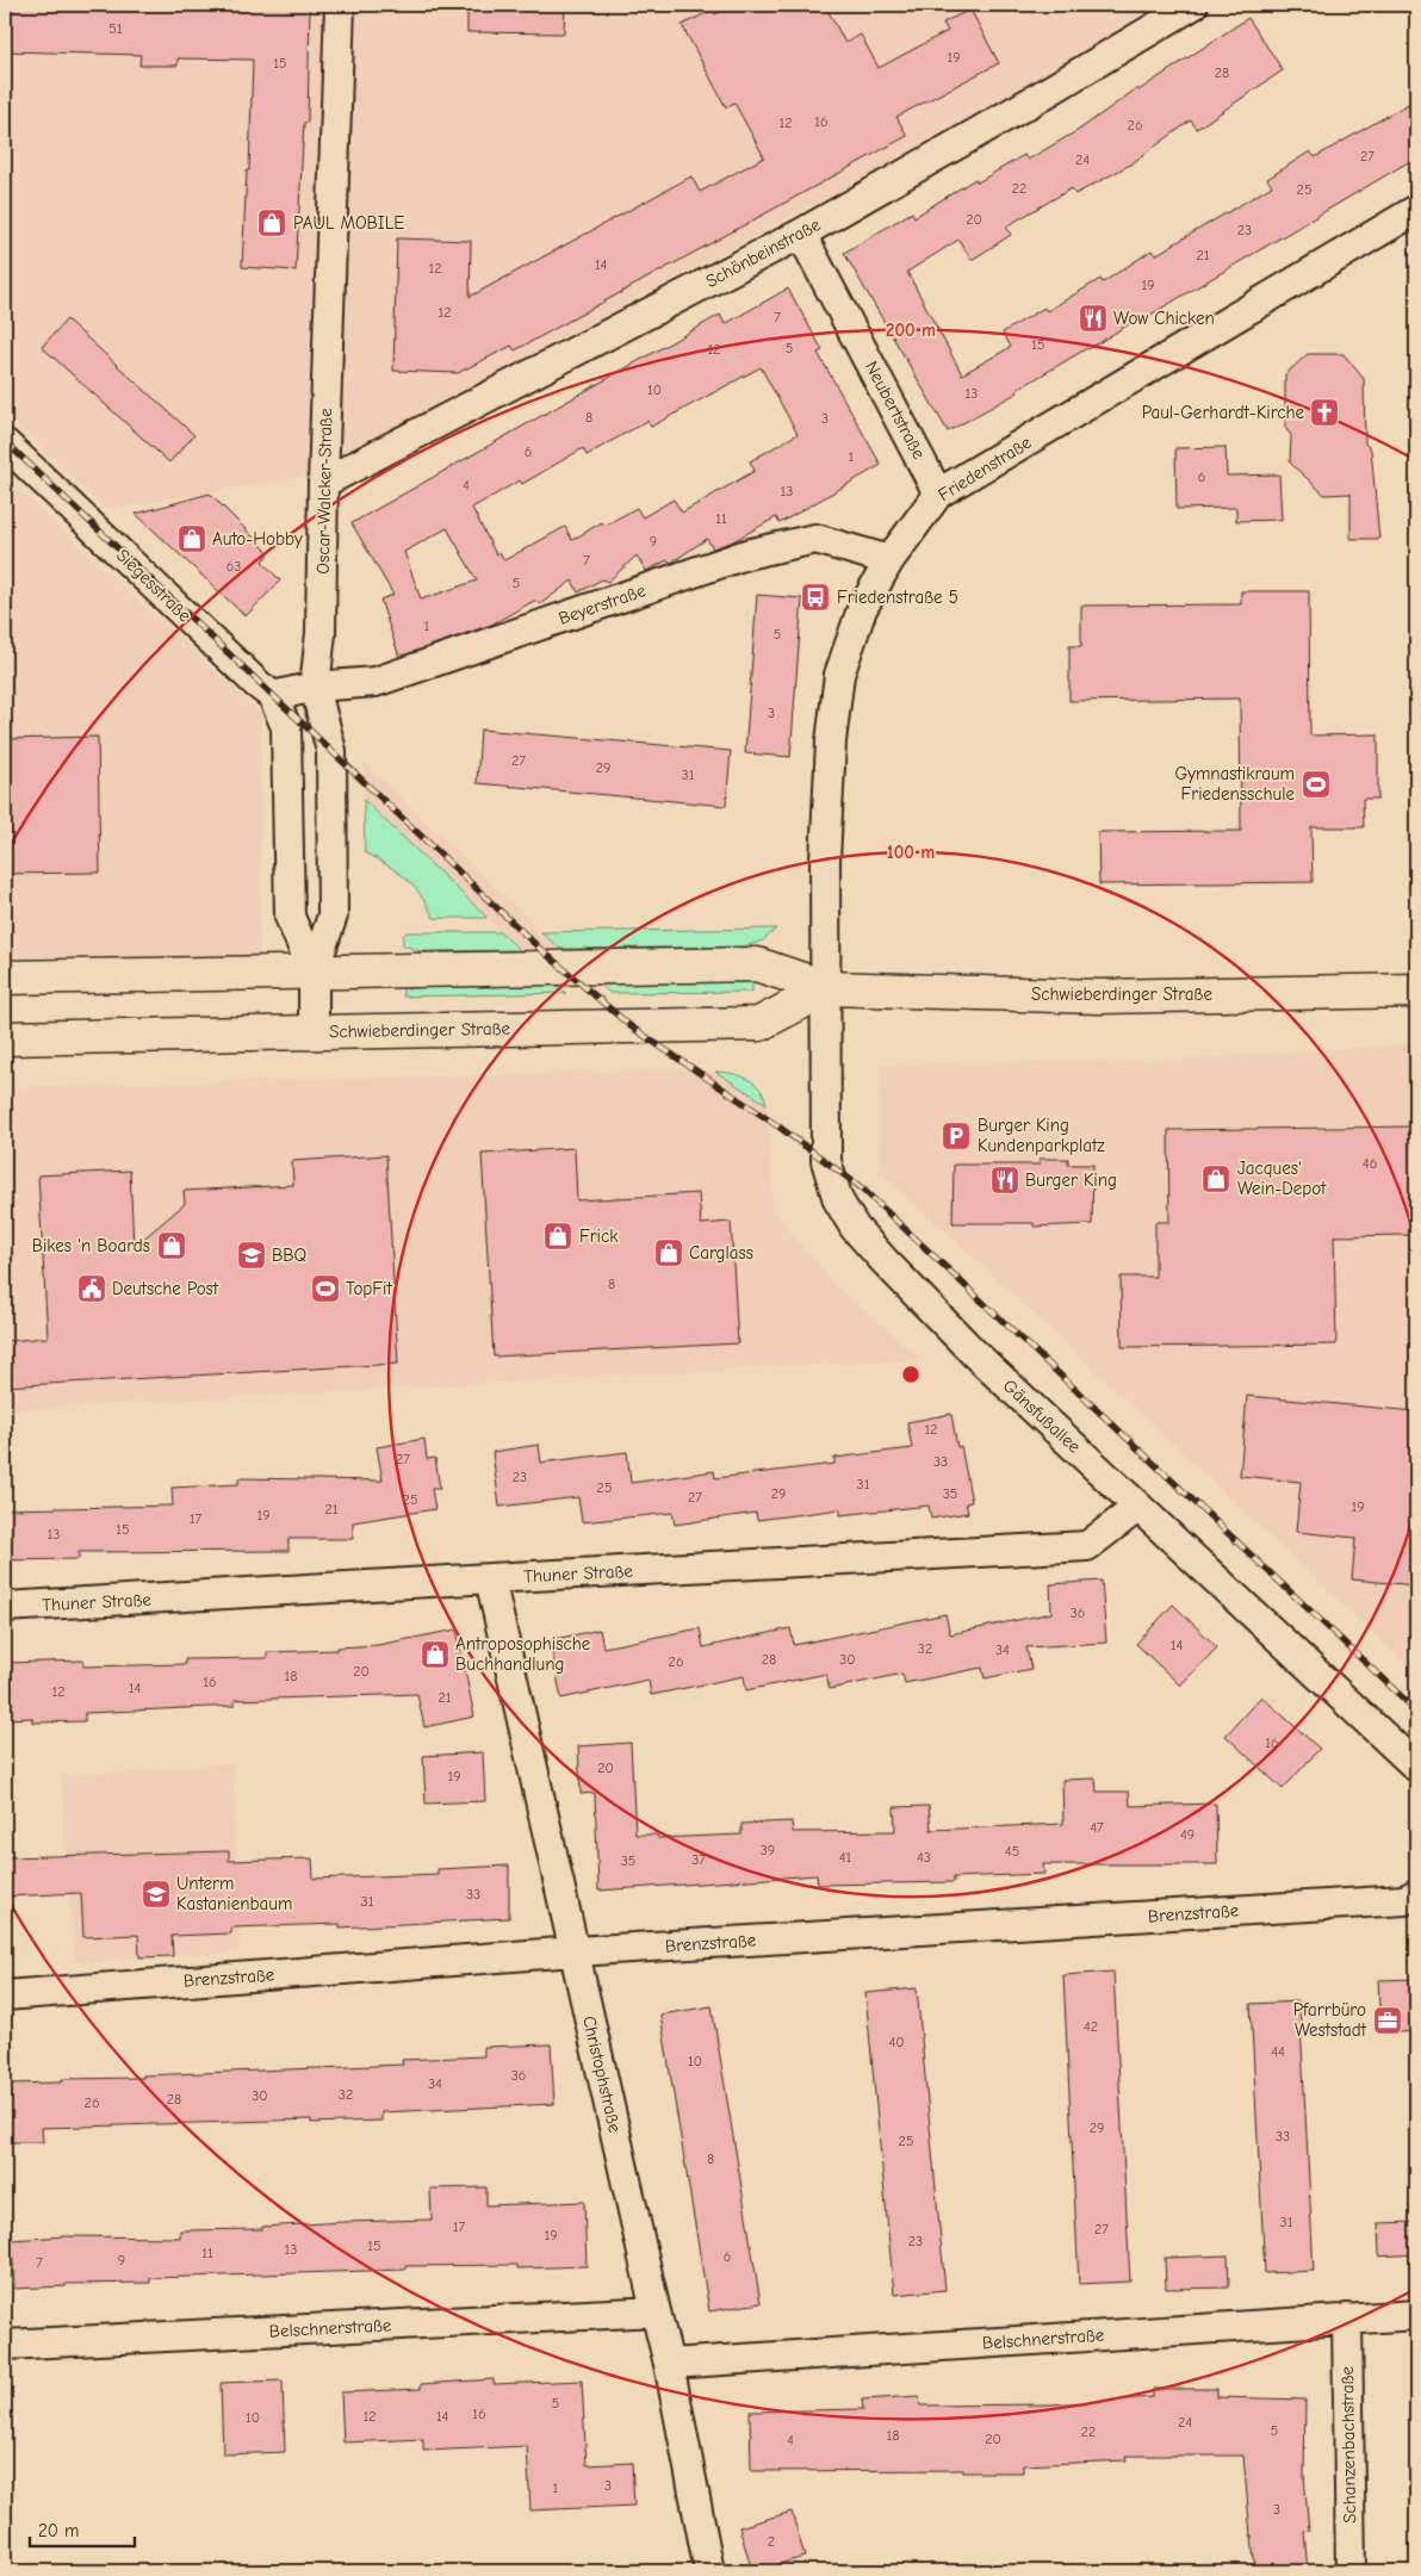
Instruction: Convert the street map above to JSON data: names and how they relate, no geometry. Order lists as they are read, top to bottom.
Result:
{
  "streets": {
    "main road": ["Schwieberdinger Straße"],
    "street": [
      "Schönbeinstraße",
      "Neubertstraße",
      "Friedenstraße",
      "Oscar-Walcker-Straße",
      "Siegesstraße",
      "Beyerstraße",
      "Gänsfußallee",
      "Thuner Straße",
      "Brenzstraße",
      "Christophstraße",
      "Belschnerstraße",
      "Schanzenbachstraße"
    ]
  },
  "crossings": [
    ["Schönbeinstraße", "Neubertstraße"],
    ["Schönbeinstraße", "Oscar-Walcker-Straße"],
    ["Neubertstraße", "Friedenstraße"],
    ["Friedenstraße", "Beyerstraße"],
    ["Friedenstraße", "Schwieberdinger Straße"],
    ["Friedenstraße", "Gänsfußallee"],
    ["Oscar-Walcker-Straße", "Siegesstraße"],
    ["Oscar-Walcker-Straße", "Beyerstraße"],
    ["Oscar-Walcker-Straße", "Schwieberdinger Straße"],
    ["Schwieberdinger Straße", "Gänsfußallee"],
    ["Gänsfußallee", "Thuner Straße"],
    ["Thuner Straße", "Christophstraße"],
    ["Brenzstraße", "Christophstraße"],
    ["Christophstraße", "Belschnerstraße"],
    ["Belschnerstraße", "Schanzenbachstraße"]
  ],
  "places": {
    "shop": [
      "PAUL MOBILE",
      "Auto-Hobby",
      "Jacques' Wein-Depot",
      "Frick",
      "Bikes 'n Boards",
      "Carglass",
      "Antroposophische Buchhandlung"
    ],
    "restaurant": ["Wow Chicken", "Burger King"],
    "church": ["Paul-Gerhardt-Kirche"],
    "bus stop": ["Friedenstraße 5"],
    "sports": ["Gymnastikraum Friedensschule", "TopFit"],
    "parking": ["Burger King Kundenparkplatz"],
    "school or university": ["BBQ", "Unterm Kastanienbaum"],
    "public building": ["Deutsche Post"],
    "office": ["Pfarrbüro Weststadt"]
  },
  "house_numbers": [
    "51",
    "19",
    "15",
    "28",
    "16",
    "12",
    "26",
    "27",
    "24",
    "22",
    "25",
    "20",
    "23",
    "21",
    "14",
    "12",
    "19",
    "12",
    "7",
    "15",
    "5",
    "12",
    "10",
    "13",
    "8",
    "3",
    "6",
    "1",
    "6",
    "4",
    "13",
    "11",
    "9",
    "7",
    "63",
    "5",
    "1",
    "5",
    "3",
    "27",
    "29",
    "31",
    "46",
    "8",
    "12",
    "27",
    "33",
    "23",
    "31",
    "25",
    "29",
    "35",
    "27",
    "25",
    "19",
    "21",
    "19",
    "17",
    "15",
    "13",
    "36",
    "14",
    "32",
    "34",
    "28",
    "30",
    "26",
    "20",
    "18",
    "16",
    "14",
    "12",
    "21",
    "16",
    "20",
    "19",
    "47",
    "49",
    "39",
    "45",
    "41",
    "43",
    "37",
    "35",
    "33",
    "31",
    "42",
    "40",
    "44",
    "10",
    "36",
    "34",
    "32",
    "30",
    "28",
    "26",
    "29",
    "33",
    "25",
    "8",
    "31",
    "17",
    "27",
    "19",
    "23",
    "15",
    "13",
    "11",
    "6",
    "9",
    "7",
    "5",
    "16",
    "12",
    "14",
    "10",
    "24",
    "5",
    "22",
    "18",
    "20",
    "4",
    "3",
    "1",
    "3",
    "2"
  ],
  "scale_bar": "20 m",
  "rings": ["200 m", "100 m"]
}
